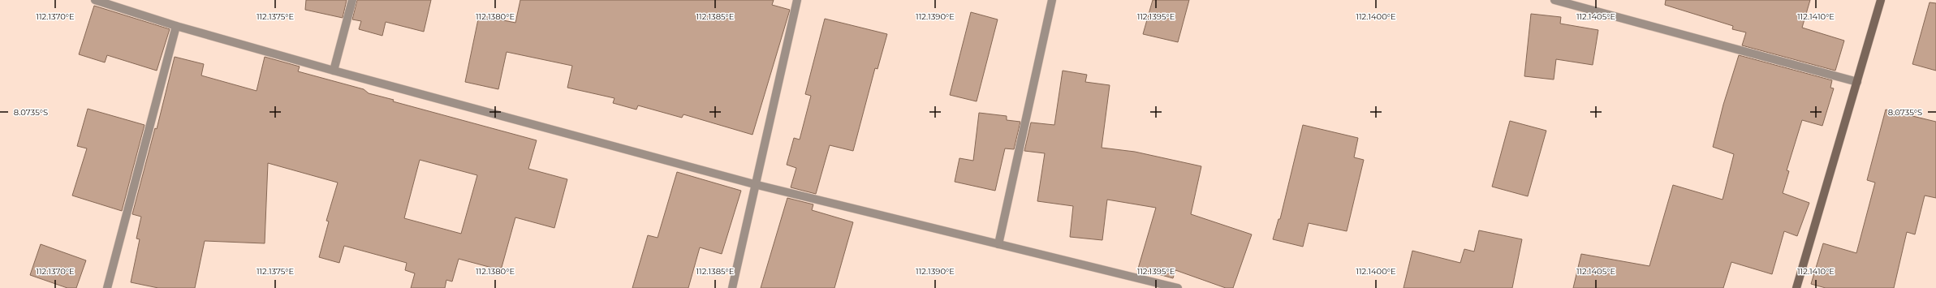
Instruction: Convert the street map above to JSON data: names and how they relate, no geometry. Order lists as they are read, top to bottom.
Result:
{
  "coordinates": [
    "112.1370°E",
    "112.1375°E",
    "112.1380°E",
    "112.1385°E",
    "112.1390°E",
    "112.1395°E",
    "112.1400°E",
    "112.1405°E",
    "112.1410°E",
    "8.0735°S"
  ]
}
